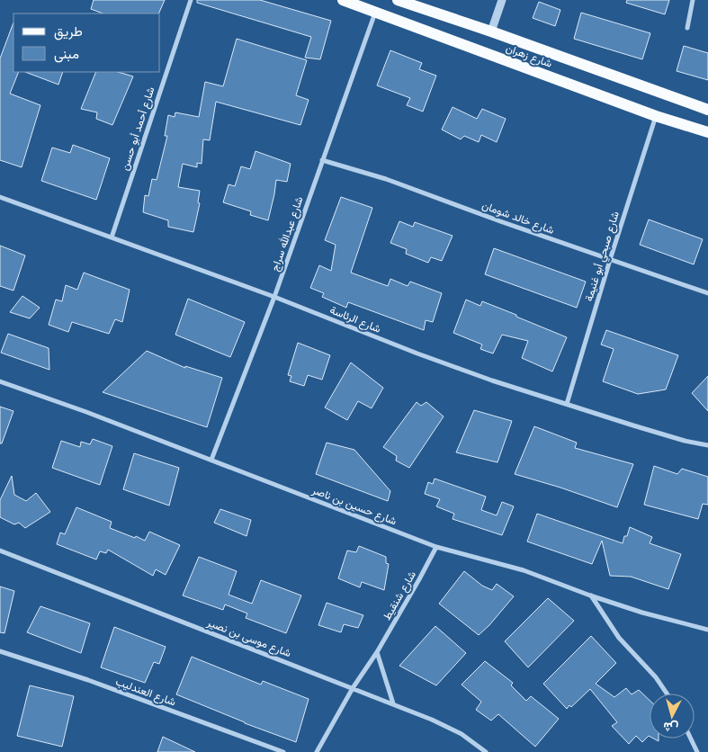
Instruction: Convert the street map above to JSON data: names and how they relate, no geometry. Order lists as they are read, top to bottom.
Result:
{
  "streets": {
    "main road": ["شارع زهران"],
    "street": [
      "شارع أحمد أبو حسن",
      "شارع خالد شومان",
      "شارع عبدالله سراج",
      "شارع صبحي أبو غنيمة",
      "شارع الرئاسة",
      "شارع حسين بن ناصر",
      "شارع شنقيط",
      "شارع موسى بن نصير",
      "شارع العندليب"
    ]
  },
  "crossings": [
    ["شارع زهران", "شارع عبدالله سراج"],
    ["شارع زهران", "شارع صبحي أبو غنيمة"],
    ["شارع أحمد أبو حسن", "شارع الرئاسة"],
    ["شارع خالد شومان", "شارع عبدالله سراج"],
    ["شارع خالد شومان", "شارع صبحي أبو غنيمة"],
    ["شارع عبدالله سراج", "شارع الرئاسة"],
    ["شارع عبدالله سراج", "شارع حسين بن ناصر"],
    ["شارع صبحي أبو غنيمة", "شارع الرئاسة"],
    ["شارع حسين بن ناصر", "شارع شنقيط"],
    ["شارع شنقيط", "شارع موسى بن نصير"]
  ],
  "legend": ["طريق", "مبنى"],
  "north": "bottom"
}
